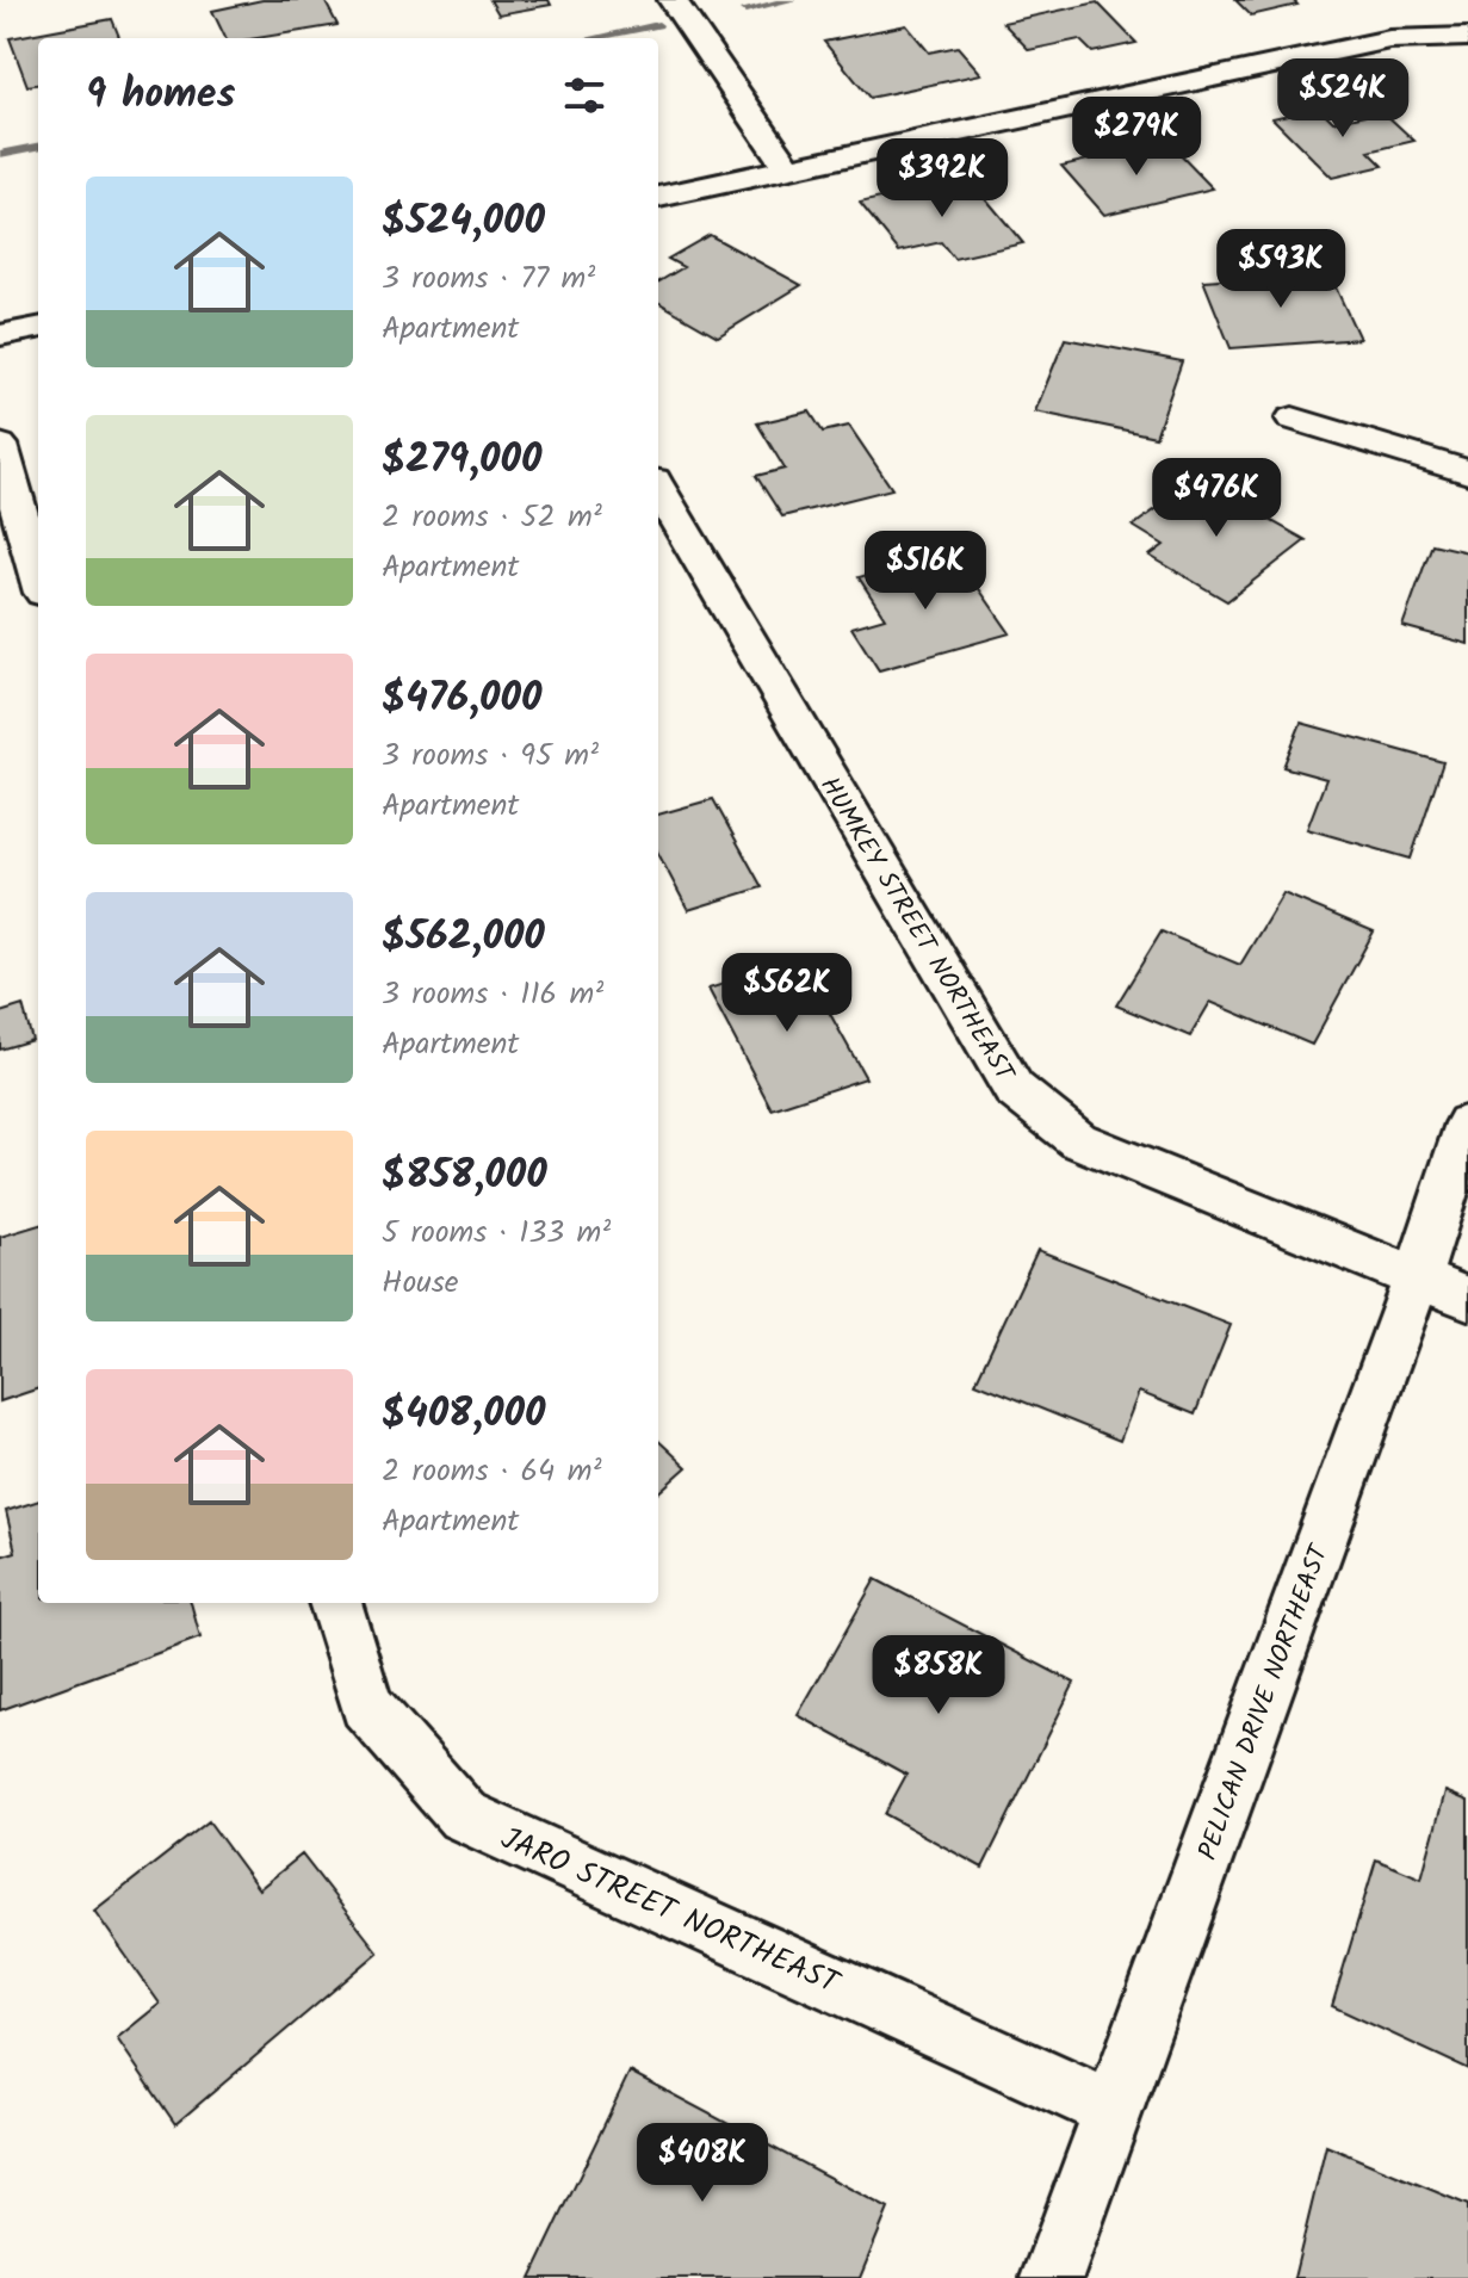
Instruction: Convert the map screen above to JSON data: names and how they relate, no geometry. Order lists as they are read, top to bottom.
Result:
{
  "streets": {
    "street": ["HUMKEY STREET NORTHEAST", "PELICAN DRIVE NORTHEAST", "JARO STREET NORTHEAST"]
  },
  "crossings": [
    ["HUMKEY STREET NORTHEAST", "PELICAN DRIVE NORTHEAST"],
    ["PELICAN DRIVE NORTHEAST", "JARO STREET NORTHEAST"]
  ],
  "page": {
    "heading": "9 homes",
    "price": [
      "$524K",
      "$279K",
      "$392K",
      "$593K",
      "$476K",
      "$516K",
      "$562K",
      "$858K",
      "$408K"
    ],
    "list": [
      {
        "name": "$524,000",
        "note": "3 rooms · 77 m² · Apartment"
      },
      {
        "name": "$279,000",
        "note": "2 rooms · 52 m² · Apartment"
      },
      {
        "name": "$476,000",
        "note": "3 rooms · 95 m² · Apartment"
      },
      {
        "name": "$562,000",
        "note": "3 rooms · 116 m² · Apartment"
      },
      {
        "name": "$858,000",
        "note": "5 rooms · 133 m² · House"
      },
      {
        "name": "$408,000",
        "note": "2 rooms · 64 m² · Apartment"
      }
    ]
  }
}
